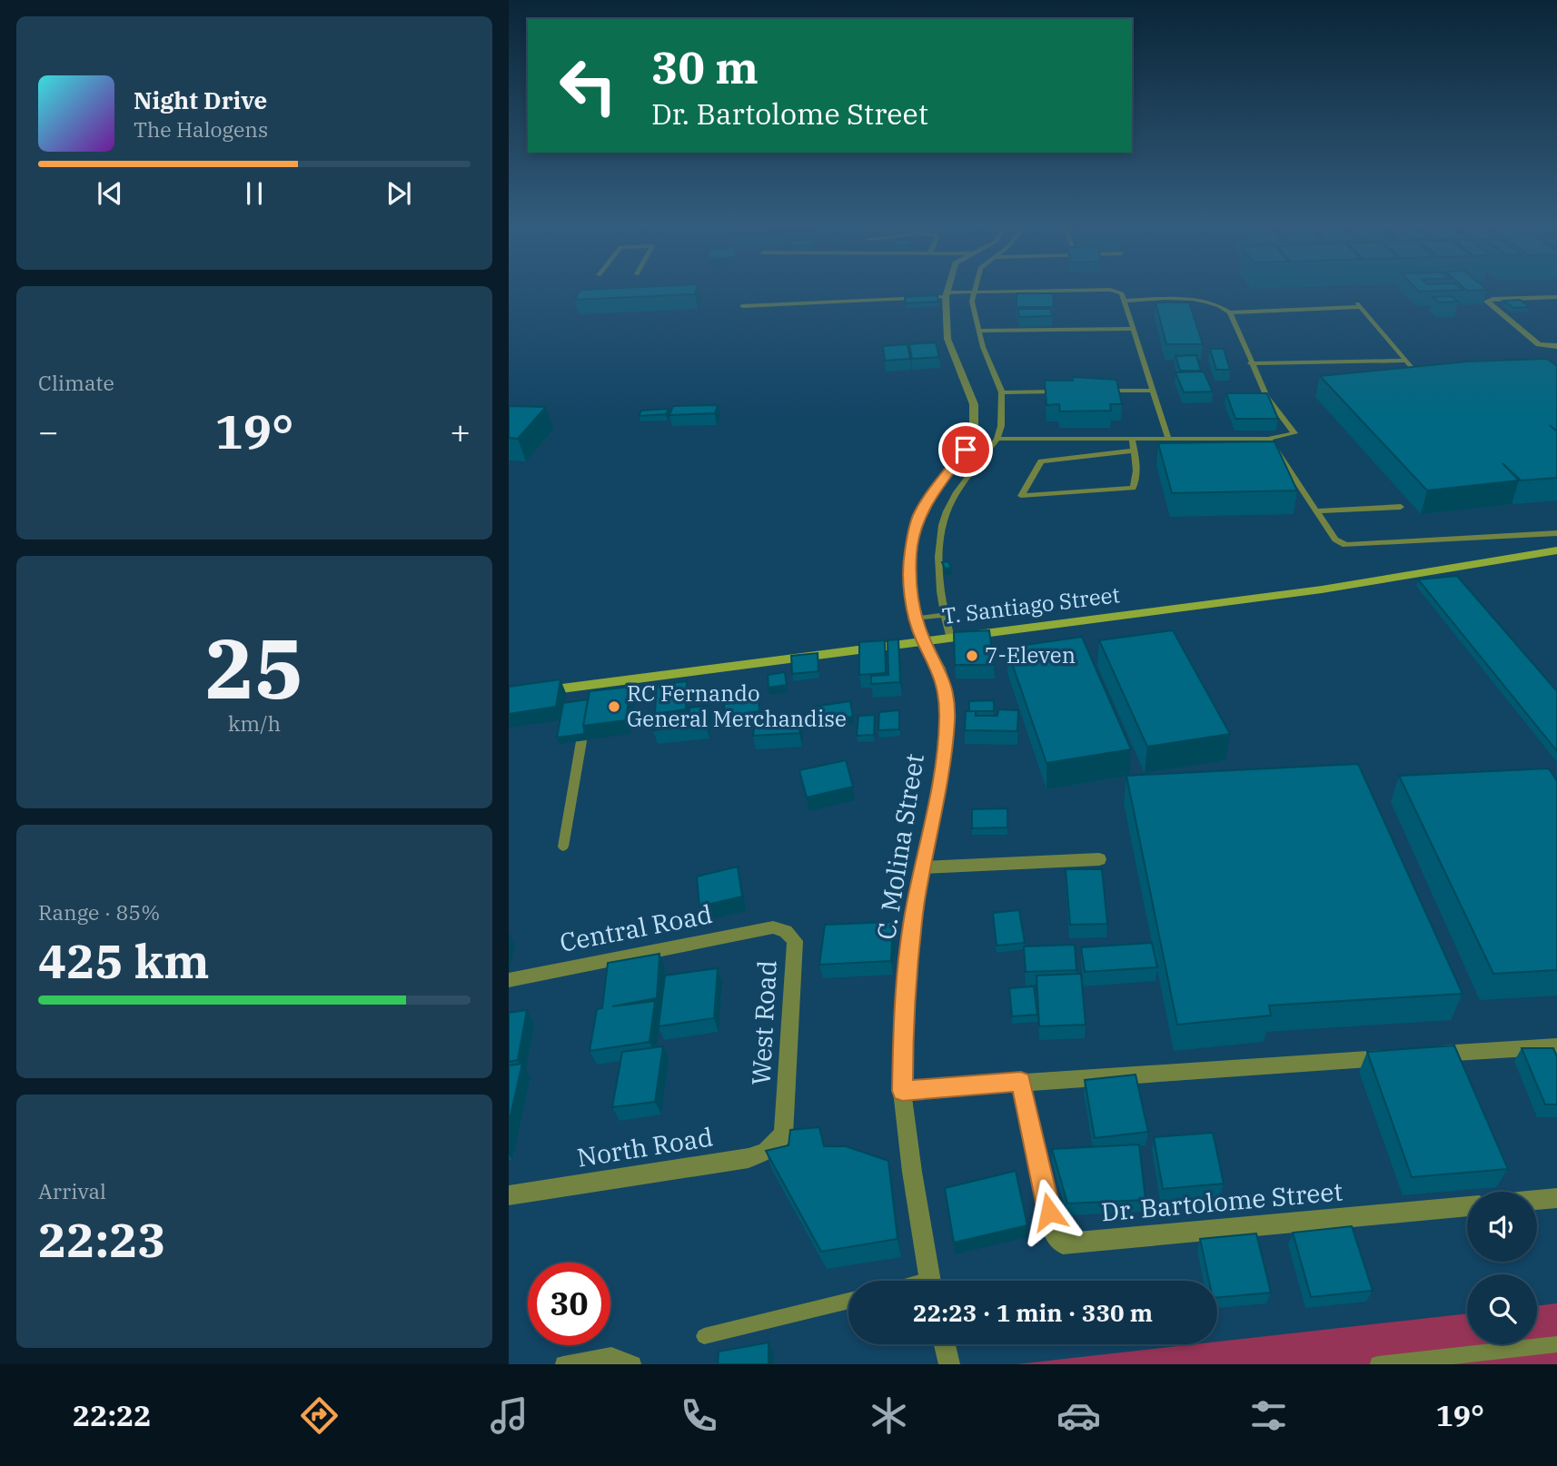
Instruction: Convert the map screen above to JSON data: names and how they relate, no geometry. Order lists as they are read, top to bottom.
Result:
{
  "streets": {
    "main road": ["T. Santiago Street"],
    "street": [
      "C. Molina Street",
      "Central Road",
      "West Road",
      "North Road",
      "Dr. Bartolome Street"
    ]
  },
  "crossings": [
    ["T. Santiago Street", "C. Molina Street"],
    ["Central Road", "West Road"],
    ["West Road", "North Road"]
  ],
  "places": ["7-Eleven", "RC Fernando General Merchandise"],
  "page": {
    "turn": ["30 m", "Dr. Bartolome Street"],
    "song": ["Night Drive", "The Halogens"],
    "tile": [
      "Climate",
      ["25", "km/h"],
      ["Range · 85%", "425 km"],
      ["Arrival", "22:23"]
    ],
    "heat": ["−", "19°", "+"],
    "limit": "30",
    "trip": "22:23 · 1 min · 330 m",
    "tabs": ["22:22", "19°"]
  }
}
